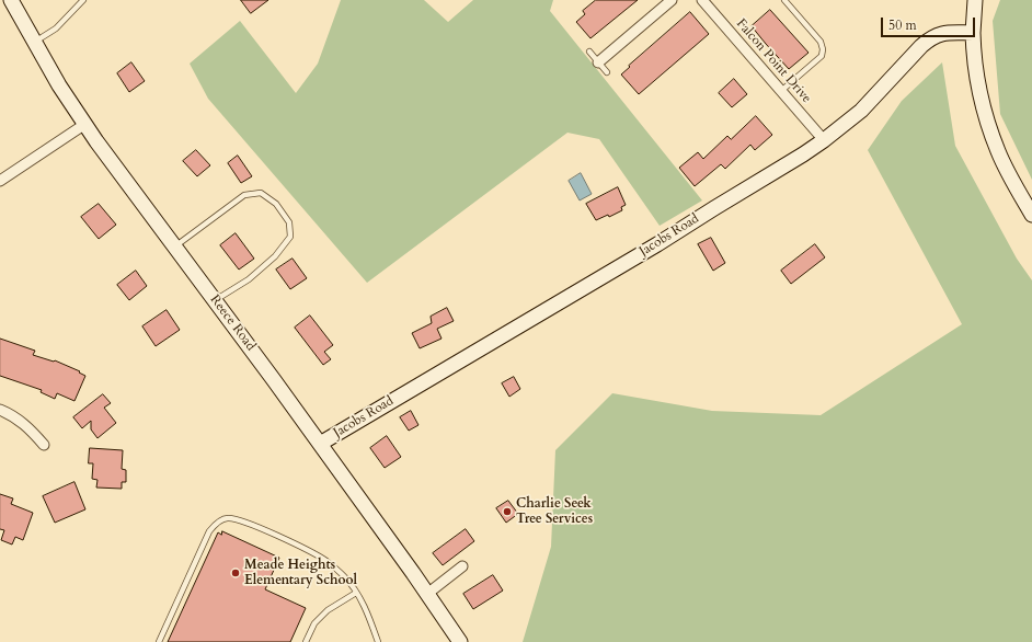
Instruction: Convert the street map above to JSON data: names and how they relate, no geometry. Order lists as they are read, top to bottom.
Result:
{
  "streets": {
    "street": ["Falcon Point Drive", "Jacobs Road", "Reece Road"]
  },
  "crossings": [
    ["Falcon Point Drive", "Jacobs Road"],
    ["Jacobs Road", "Reece Road"]
  ],
  "places": ["Charlie Seek Tree Services", "Meade Heights Elementary School"],
  "scale_bar": "50 m"
}
